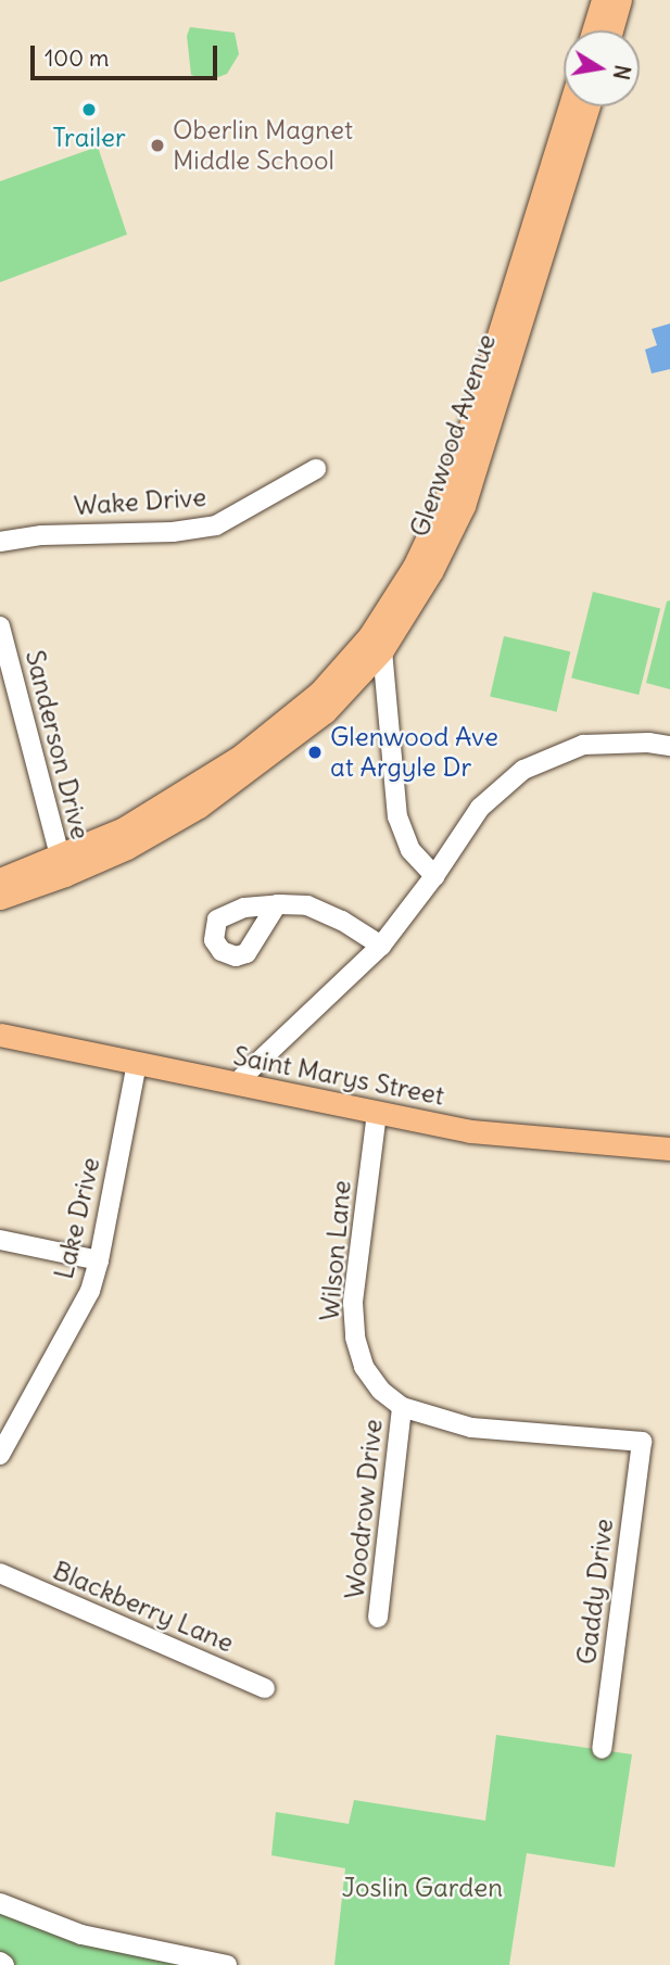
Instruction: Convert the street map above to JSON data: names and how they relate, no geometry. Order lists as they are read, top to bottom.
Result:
{
  "streets": {
    "main road": ["Glenwood Avenue", "Saint Marys Street"],
    "street": [
      "Wake Drive",
      "Sanderson Drive",
      "Lake Drive",
      "Wilson Lane",
      "Woodrow Drive",
      "Gaddy Drive",
      "Blackberry Lane"
    ]
  },
  "crossings": [
    ["Glenwood Avenue", "Sanderson Drive"],
    ["Saint Marys Street", "Lake Drive"],
    ["Saint Marys Street", "Wilson Lane"],
    ["Wilson Lane", "Woodrow Drive"],
    ["Wilson Lane", "Gaddy Drive"]
  ],
  "parks": ["Joslin Garden"],
  "places": ["Trailer", "Oberlin Magnet Middle School", "Glenwood Ave at Argyle Dr"],
  "scale_bar": "100 m",
  "north": "right"
}
